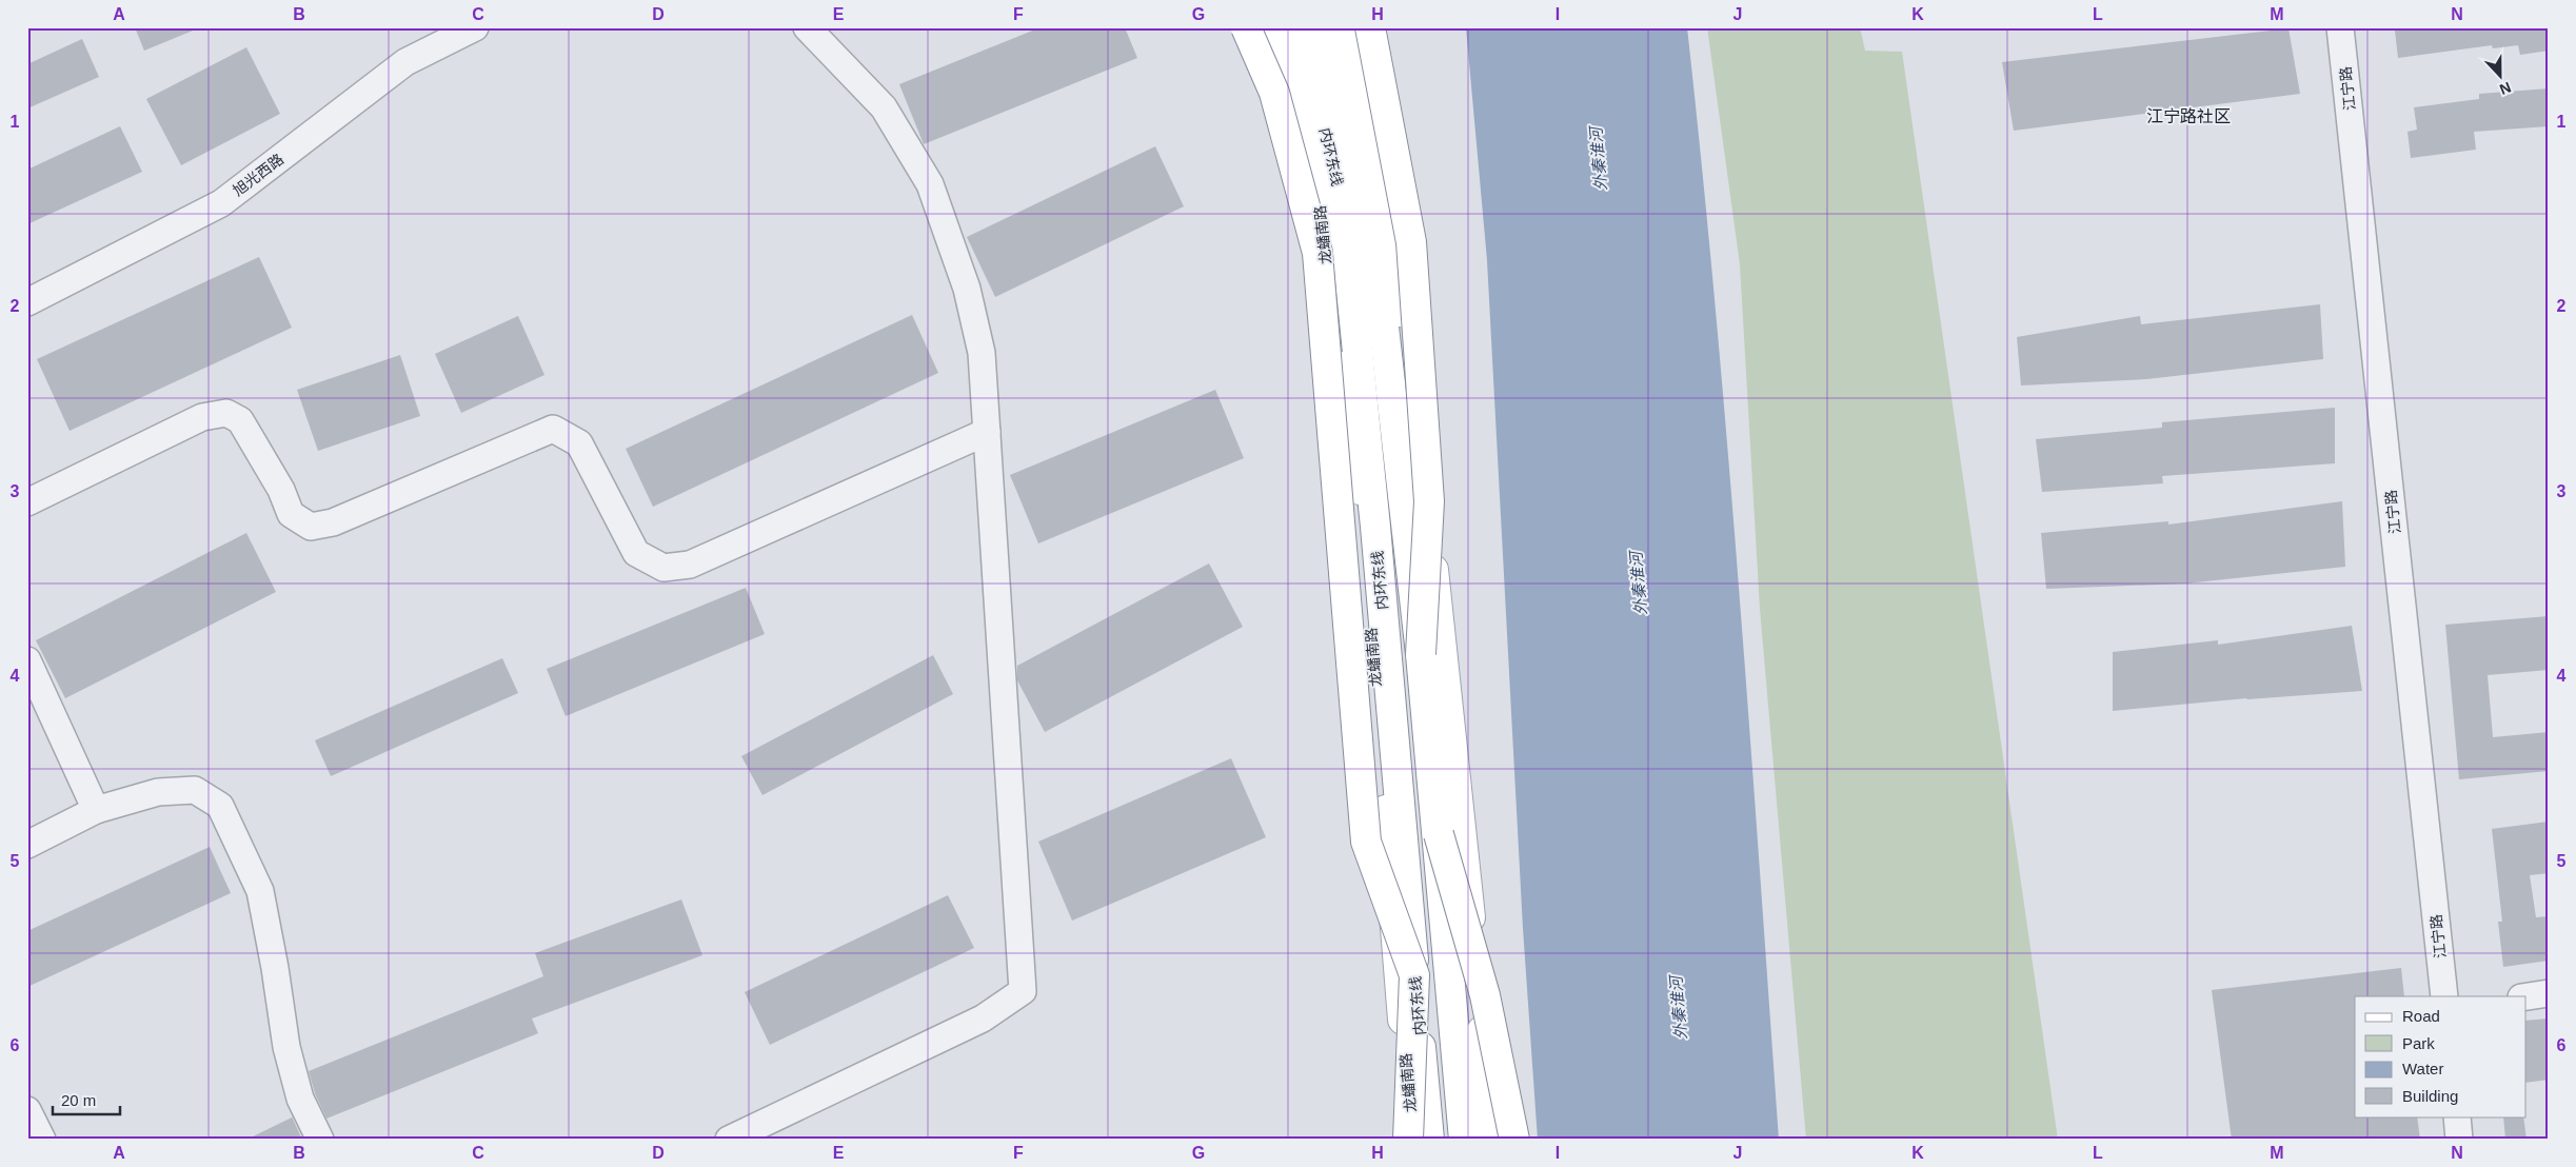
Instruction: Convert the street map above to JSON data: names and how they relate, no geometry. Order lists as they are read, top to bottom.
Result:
{
  "streets": {
    "main road": ["内环东线", "龙蟠南路"],
    "street": ["江宁路", "旭光西路"]
  },
  "districts": ["江宁路社区"],
  "water": ["外秦淮河"],
  "legend": [
    "Road",
    "Park",
    "Water",
    "Building"
  ],
  "scale_bar": "20 m",
  "north": "bottom",
  "grid": {
    "columns": [
      "A",
      "B",
      "C",
      "D",
      "E",
      "F",
      "G",
      "H",
      "I",
      "J",
      "K",
      "L",
      "M",
      "N"
    ],
    "rows": [
      "1",
      "2",
      "3",
      "4",
      "5",
      "6"
    ]
  }
}
